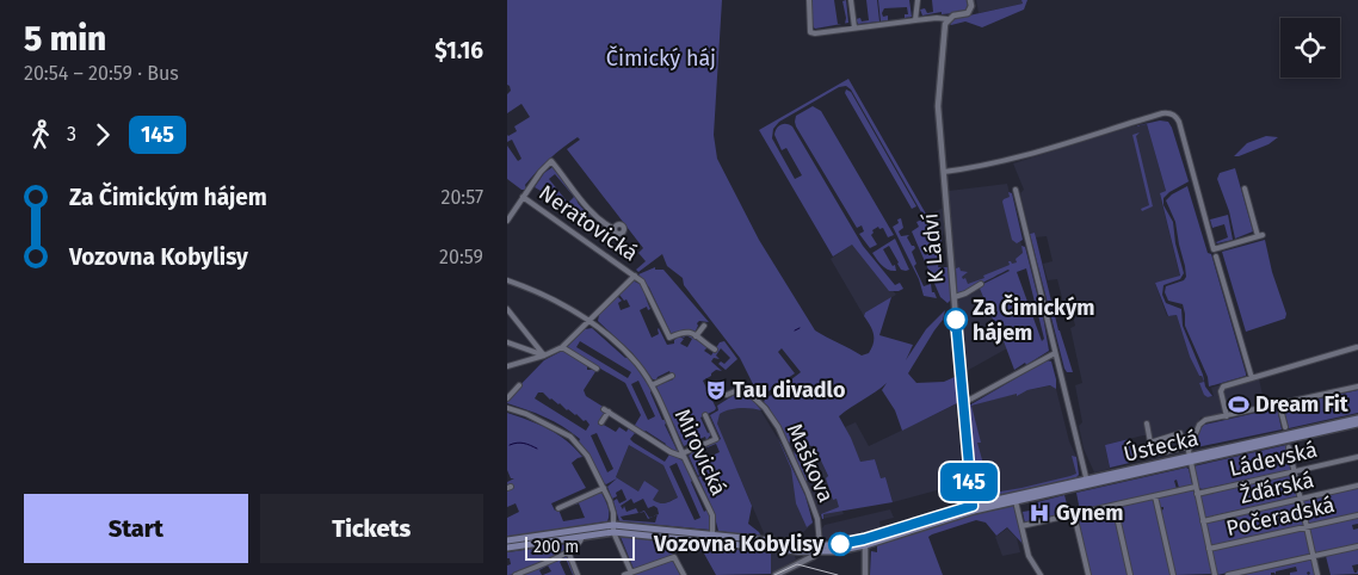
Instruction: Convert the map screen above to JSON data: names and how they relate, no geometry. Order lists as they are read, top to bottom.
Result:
{
  "streets": {
    "main road": ["Ústecká"],
    "street": [
      "Neratovická",
      "K Ládví",
      "Mirovická",
      "Ládevská",
      "Maškova",
      "Žďárská",
      "Počeradská"
    ]
  },
  "crossings": [
    ["K Ládví", "Ústecká"]
  ],
  "parks": ["Čimický háj"],
  "places": {
    "other": ["Za Čimickým hájem", "Vozovna Kobylisy"],
    "theatre": ["Tau divadlo"],
    "sports": ["Dream Fit"],
    "hospital": ["Gynem"]
  },
  "lines": ["bus line 145"],
  "scale_bar": "200 m",
  "page": {
    "heading": ["5 min", "20:54 – 20:59 · Bus", "$1.16"],
    "on_map": "145",
    "legs": ["3", "145"],
    "list": [
      {
        "name": "Za Čimickým hájem",
        "value": "20:57"
      },
      {
        "name": "Vozovna Kobylisy",
        "value": "20:59"
      }
    ],
    "buttons": ["Start", "Tickets"],
    "scale": "200 m"
  }
}
